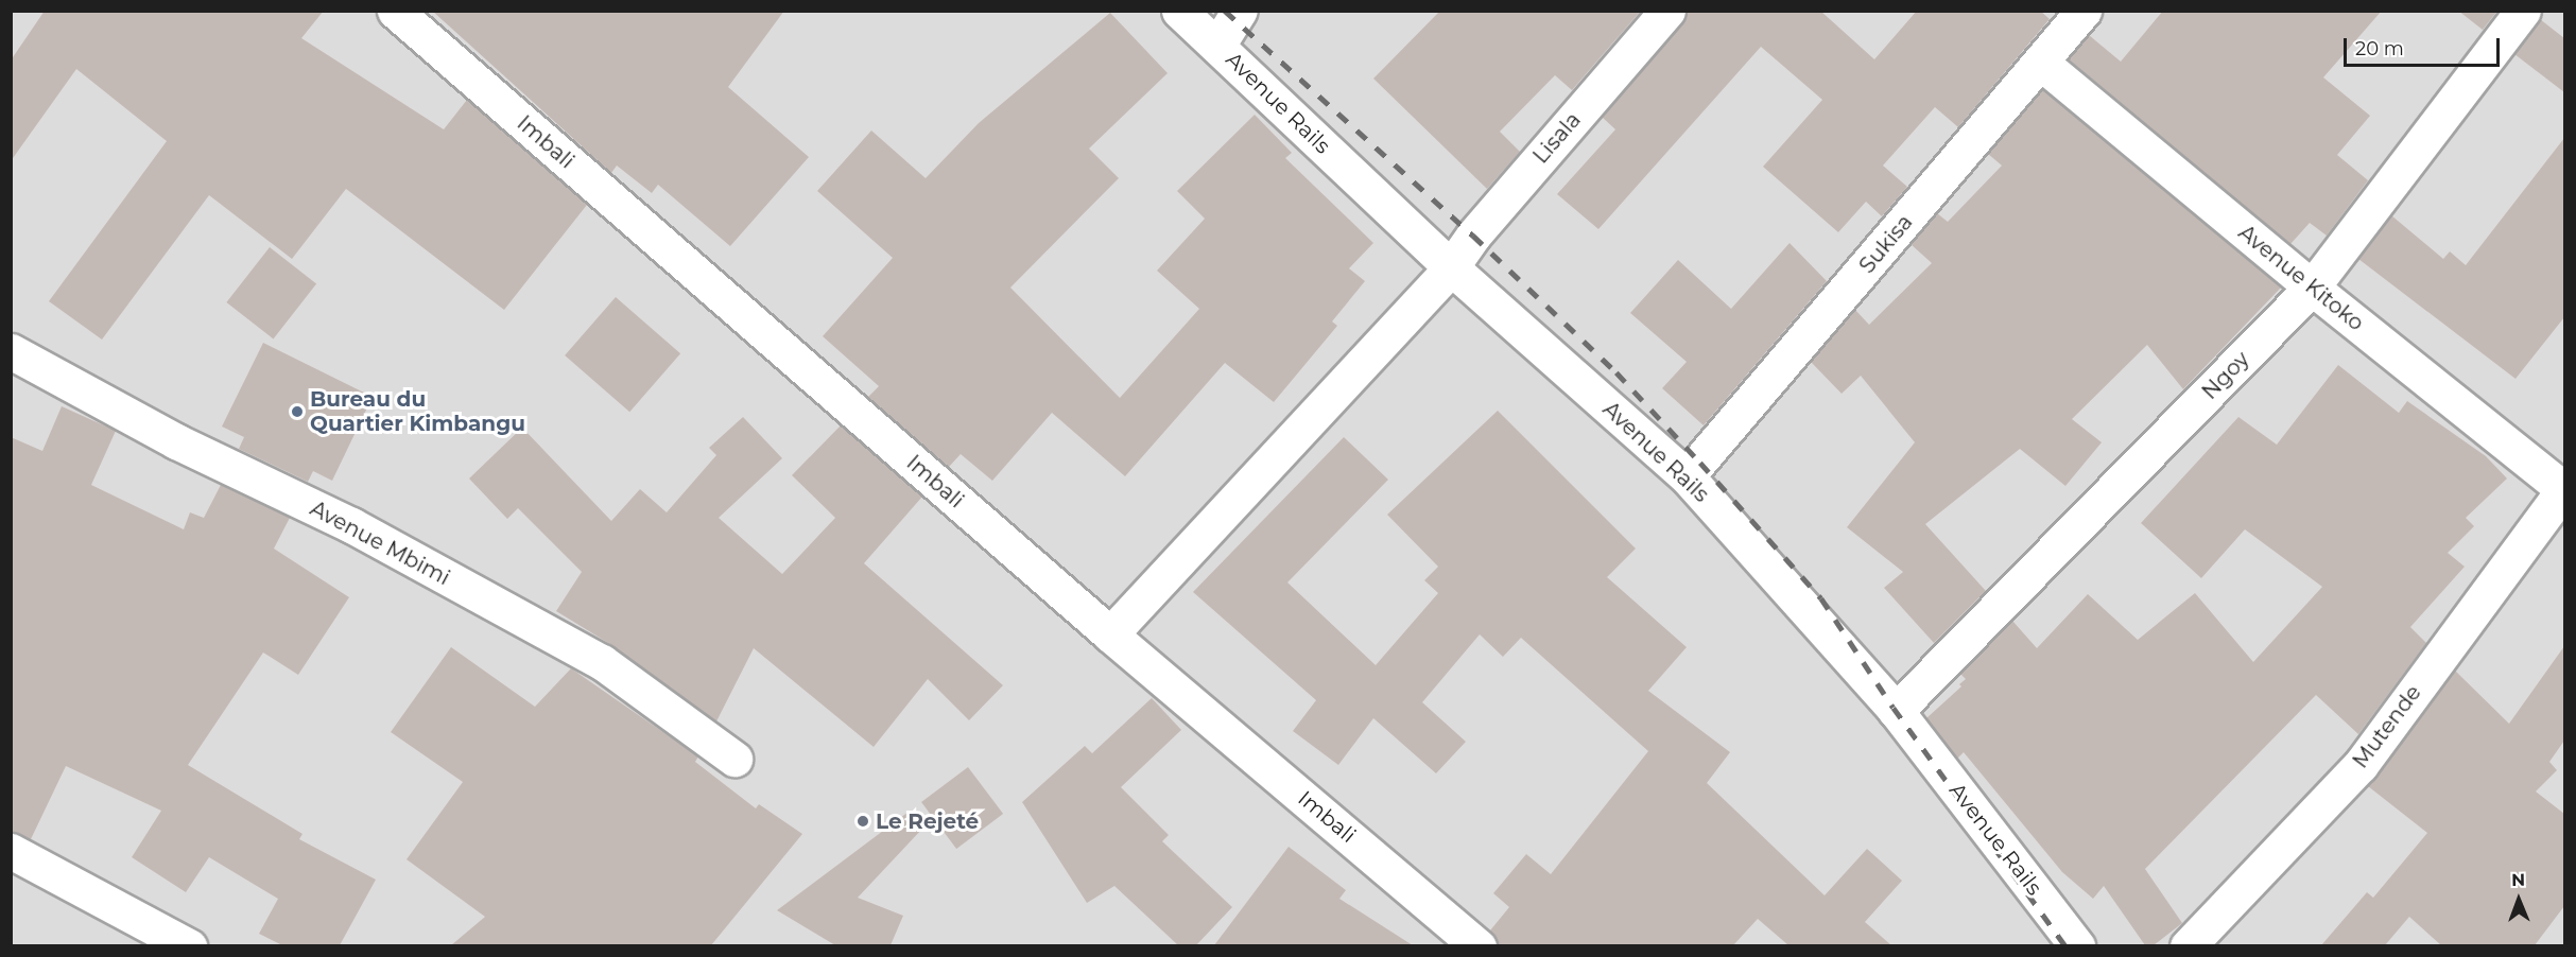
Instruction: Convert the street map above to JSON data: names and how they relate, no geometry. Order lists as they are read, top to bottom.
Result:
{
  "streets": {
    "street": [
      "Avenue Rails",
      "Lisala",
      "Imbali",
      "Sukisa",
      "Avenue Kitoko",
      "Ngoy",
      "Avenue Mbimi",
      "Mutende"
    ]
  },
  "crossings": [
    ["Avenue Rails", "Lisala"],
    ["Avenue Rails", "Sukisa"],
    ["Avenue Rails", "Ngoy"],
    ["Lisala", "Imbali"],
    ["Sukisa", "Avenue Kitoko"],
    ["Avenue Kitoko", "Ngoy"],
    ["Avenue Kitoko", "Mutende"]
  ],
  "places": ["Bureau du Quartier Kimbangu", "Le Rejeté"],
  "scale_bar": "20 m",
  "north": "top"
}
